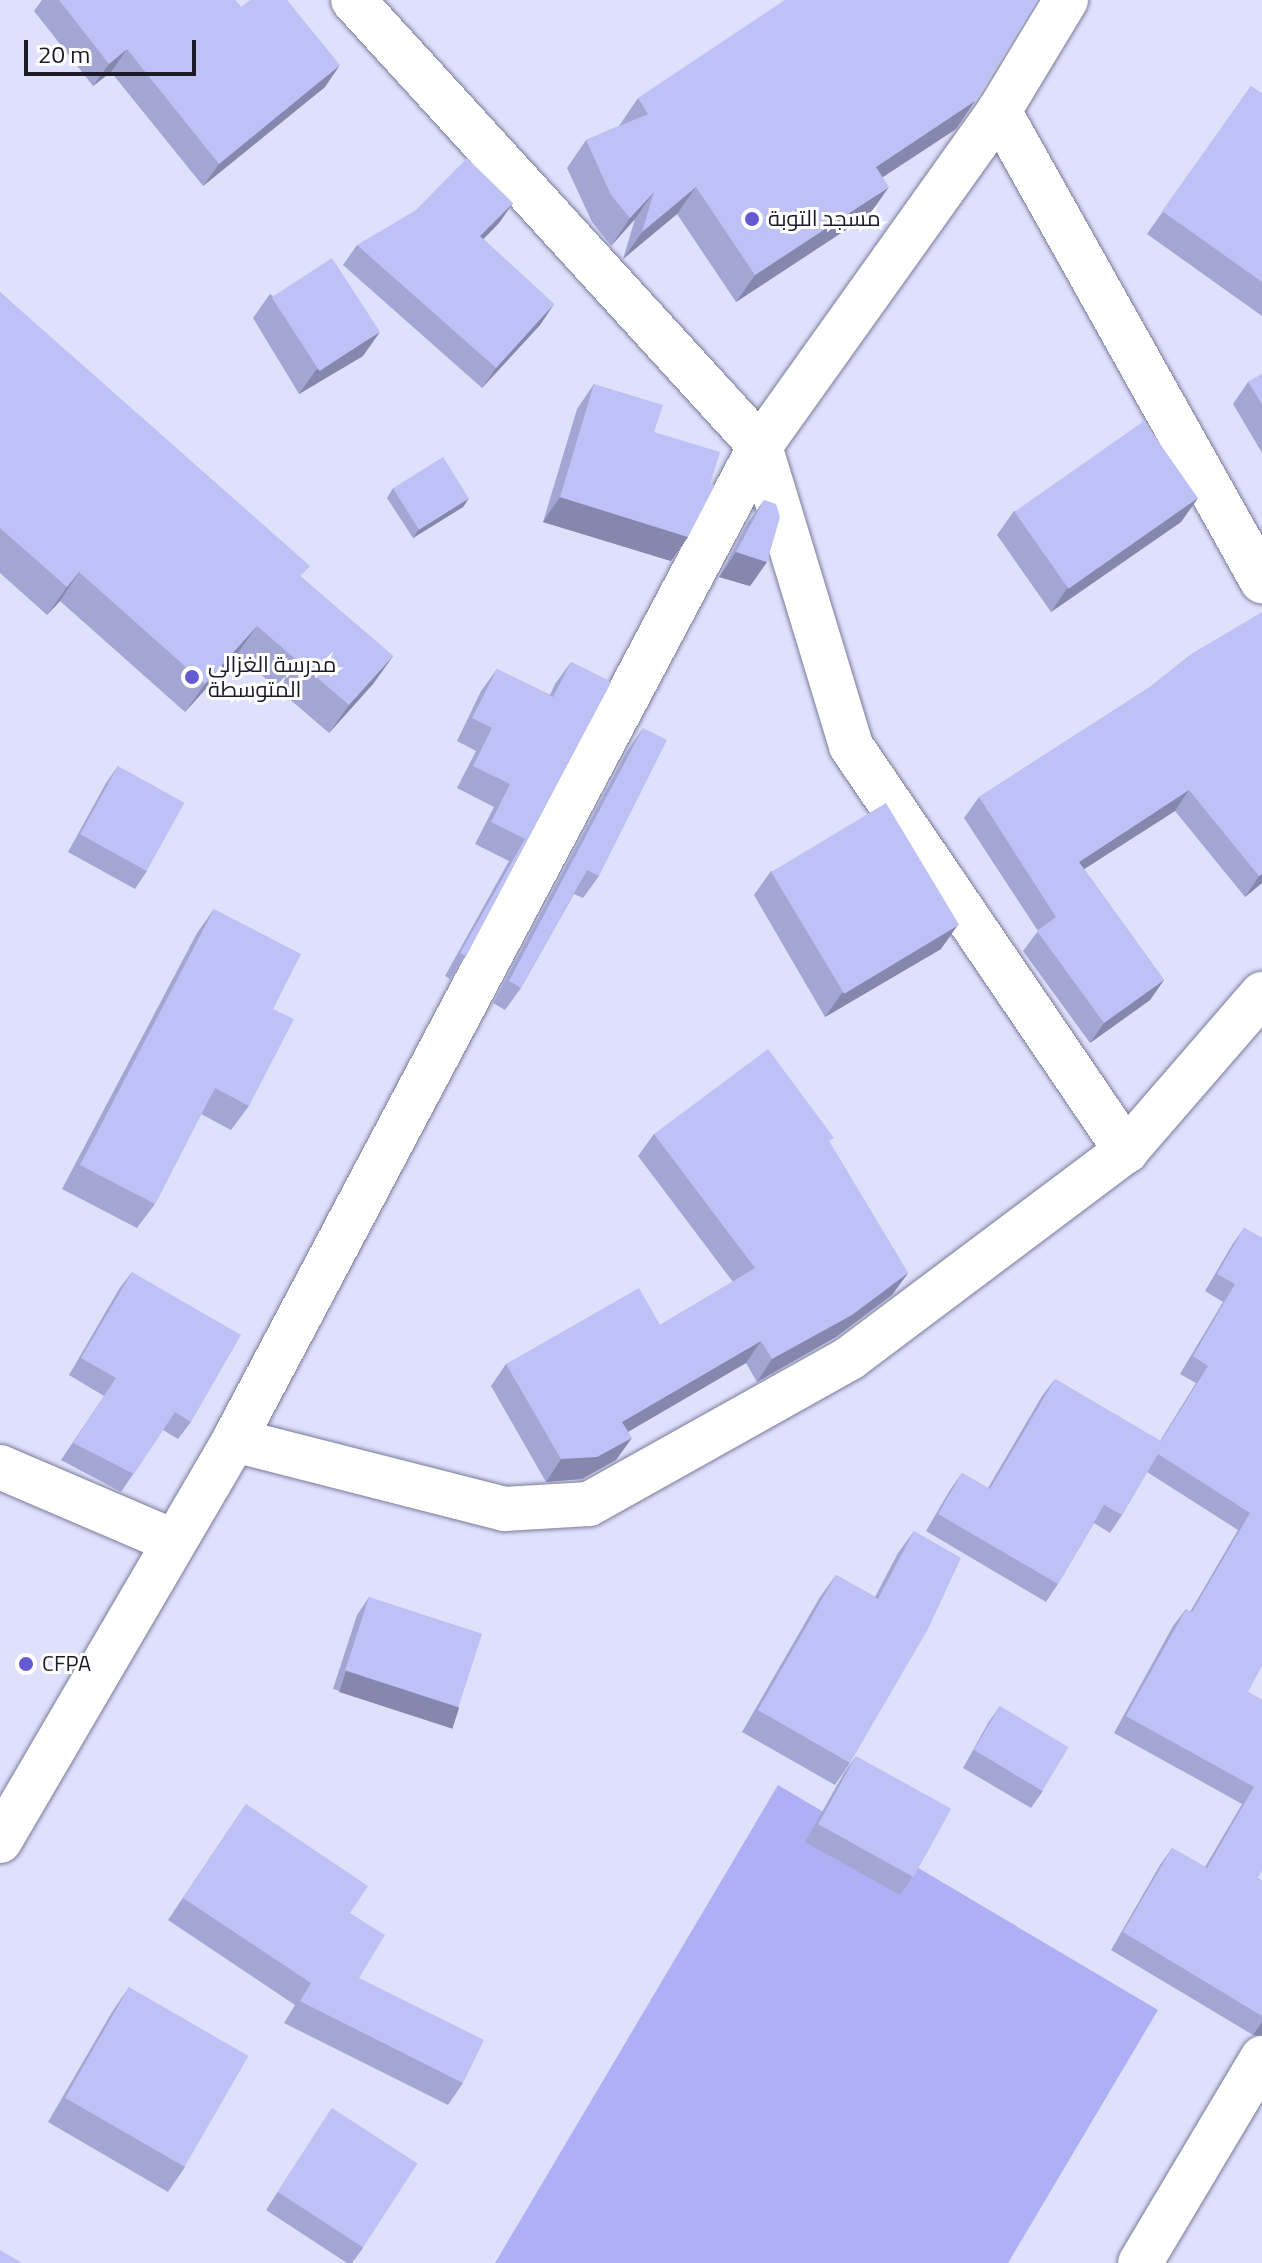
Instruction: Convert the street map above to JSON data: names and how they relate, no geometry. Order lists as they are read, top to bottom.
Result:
{
  "places": ["مسجد التوبة", "مدرسة الغزالي المتوسطة", "CFPA"],
  "scale_bar": "20 m"
}
